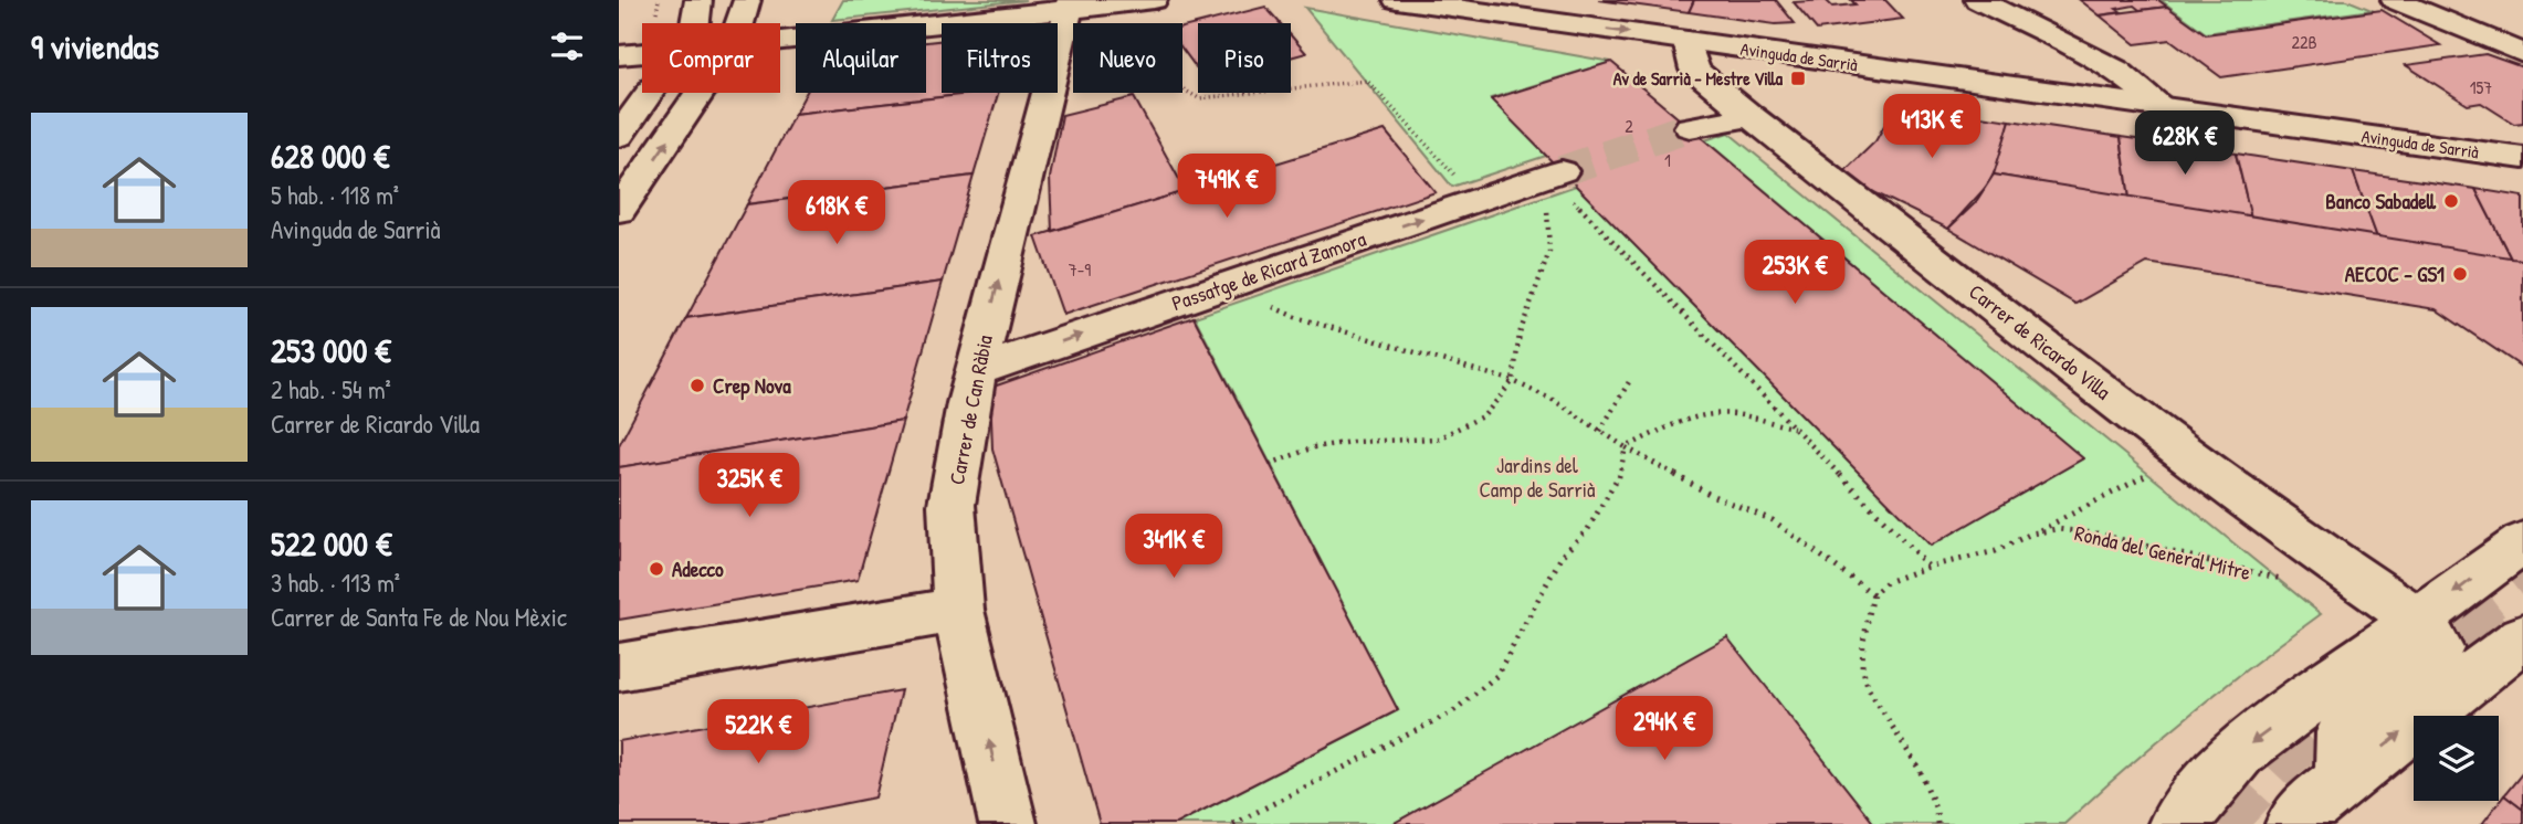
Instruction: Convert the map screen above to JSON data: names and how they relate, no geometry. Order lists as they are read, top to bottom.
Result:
{
  "streets": {
    "street": [
      "Avinguda de Sarrià",
      "Passatge de Ricard Zamora",
      "Carrer de Ricardo Villa",
      "Carrer de Can Ràbia"
    ],
    "path": ["Ronda del General Mitre"]
  },
  "crossings": [
    ["Avinguda de Sarrià", "Carrer de Ricardo Villa"],
    ["Passatge de Ricard Zamora", "Carrer de Can Ràbia"]
  ],
  "one_way": ["Carrer de Can Ràbia"],
  "parks": ["Jardins del Camp de Sarrià"],
  "places": {
    "transit": ["Av de Sarrià - Mestre Villa"],
    "other": [
      "Banco Sabadell",
      "AECOC - GS1",
      "Crep Nova",
      "Adecco"
    ]
  },
  "house_numbers": [
    "22B",
    "157",
    "2",
    "1",
    "7-9"
  ],
  "page": {
    "heading": "9 viviendas",
    "chip": [
      "Comprar",
      "Alquilar",
      "Filtros",
      "Nuevo",
      "Piso"
    ],
    "list": [
      {
        "name": "628 000 €",
        "note": "5 hab. · 118 m² · Avinguda de Sarrià"
      },
      {
        "name": "253 000 €",
        "note": "2 hab. · 54 m² · Carrer de Ricardo Villa"
      },
      {
        "name": "522 000 €",
        "note": "3 hab. · 113 m² · Carrer de Santa Fe de Nou Mèxic"
      }
    ],
    "price": [
      "413K €",
      "628K €",
      "749K €",
      "618K €",
      "253K €",
      "325K €",
      "341K €",
      "294K €",
      "522K €"
    ]
  }
}
